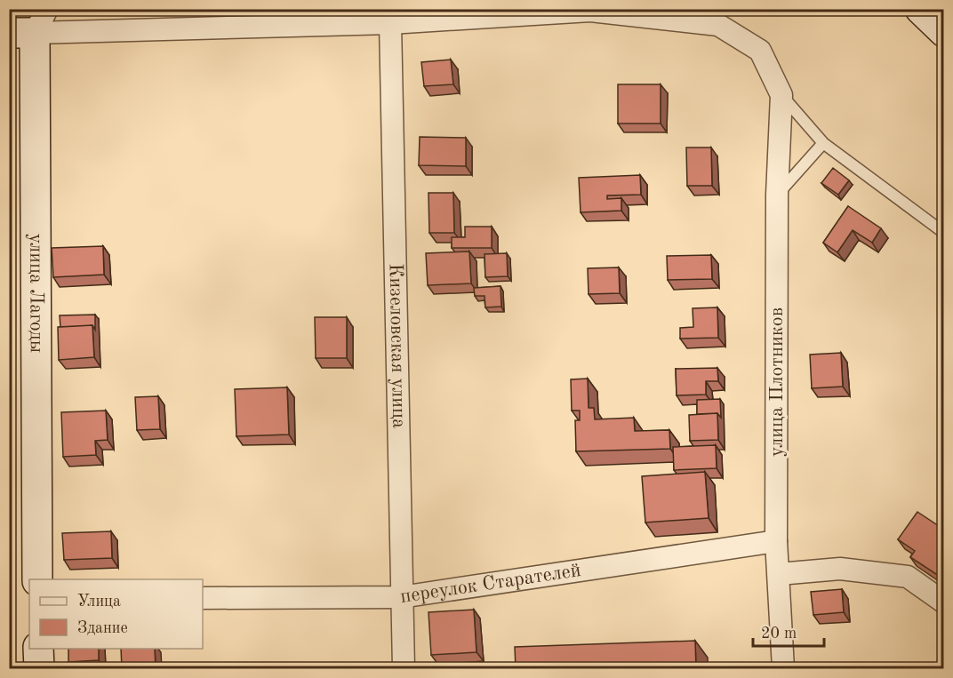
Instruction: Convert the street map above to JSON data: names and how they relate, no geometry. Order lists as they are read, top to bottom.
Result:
{
  "streets": {
    "street": [
      "улица Лагоды",
      "Кизеловская улица",
      "улица Плотников",
      "переулок Старателей"
    ]
  },
  "crossings": [
    ["Кизеловская улица", "переулок Старателей"],
    ["улица Плотников", "переулок Старателей"]
  ],
  "legend": ["Улица", "Здание"],
  "scale_bar": "20 m"
}
